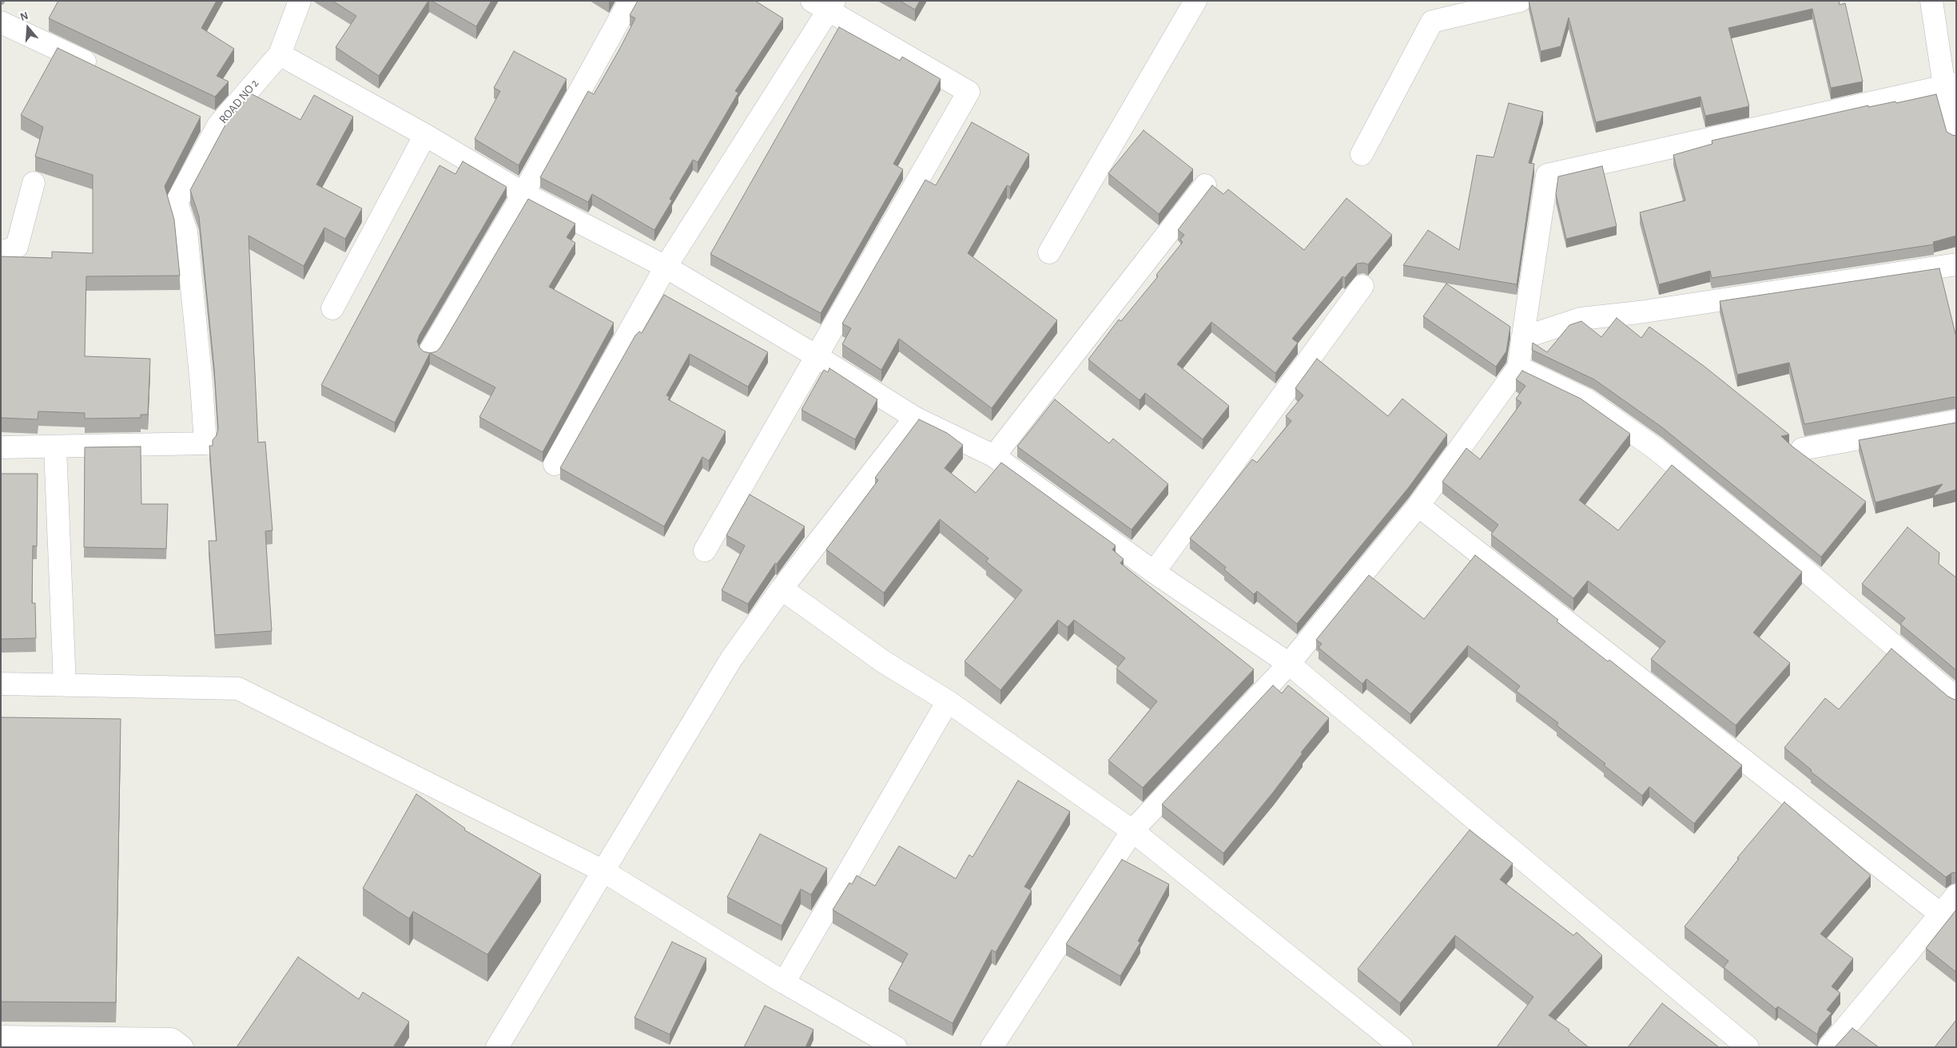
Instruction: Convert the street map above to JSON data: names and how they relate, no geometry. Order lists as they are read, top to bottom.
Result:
{
  "streets": {
    "street": ["ROAD NO 2"]
  },
  "north": "top"
}
